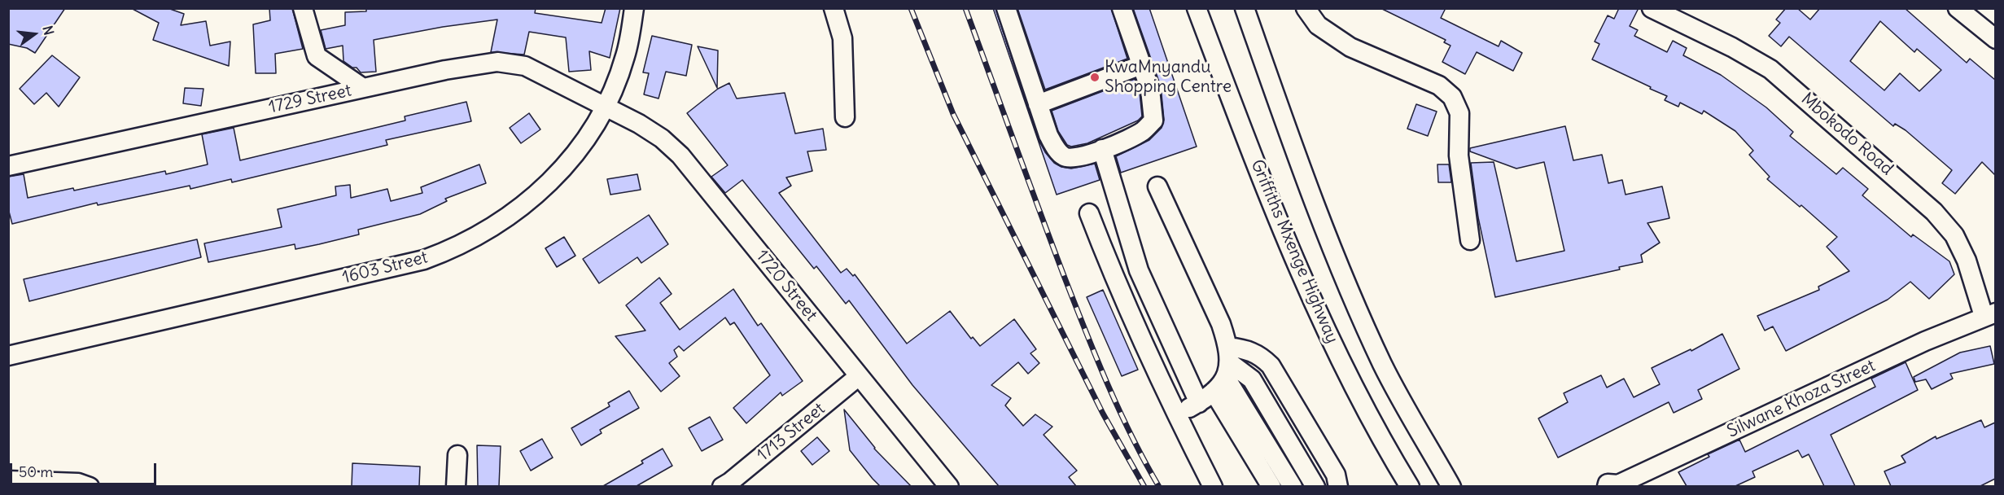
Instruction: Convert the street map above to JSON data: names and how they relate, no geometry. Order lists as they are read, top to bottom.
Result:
{
  "streets": {
    "street": [
      "1729 Street",
      "Mbokodo Road",
      "Griffiths Mxenge Highway",
      "1603 Street",
      "1720 Street",
      "Silwane Khoza Street",
      "1713 Street"
    ]
  },
  "crossings": [
    ["1729 Street", "1603 Street"],
    ["1729 Street", "1720 Street"],
    ["Mbokodo Road", "Silwane Khoza Street"],
    ["1603 Street", "1720 Street"],
    ["1720 Street", "1713 Street"]
  ],
  "places": ["KwaMnyandu Shopping Centre"],
  "scale_bar": "50 m",
  "north": "right"
}
